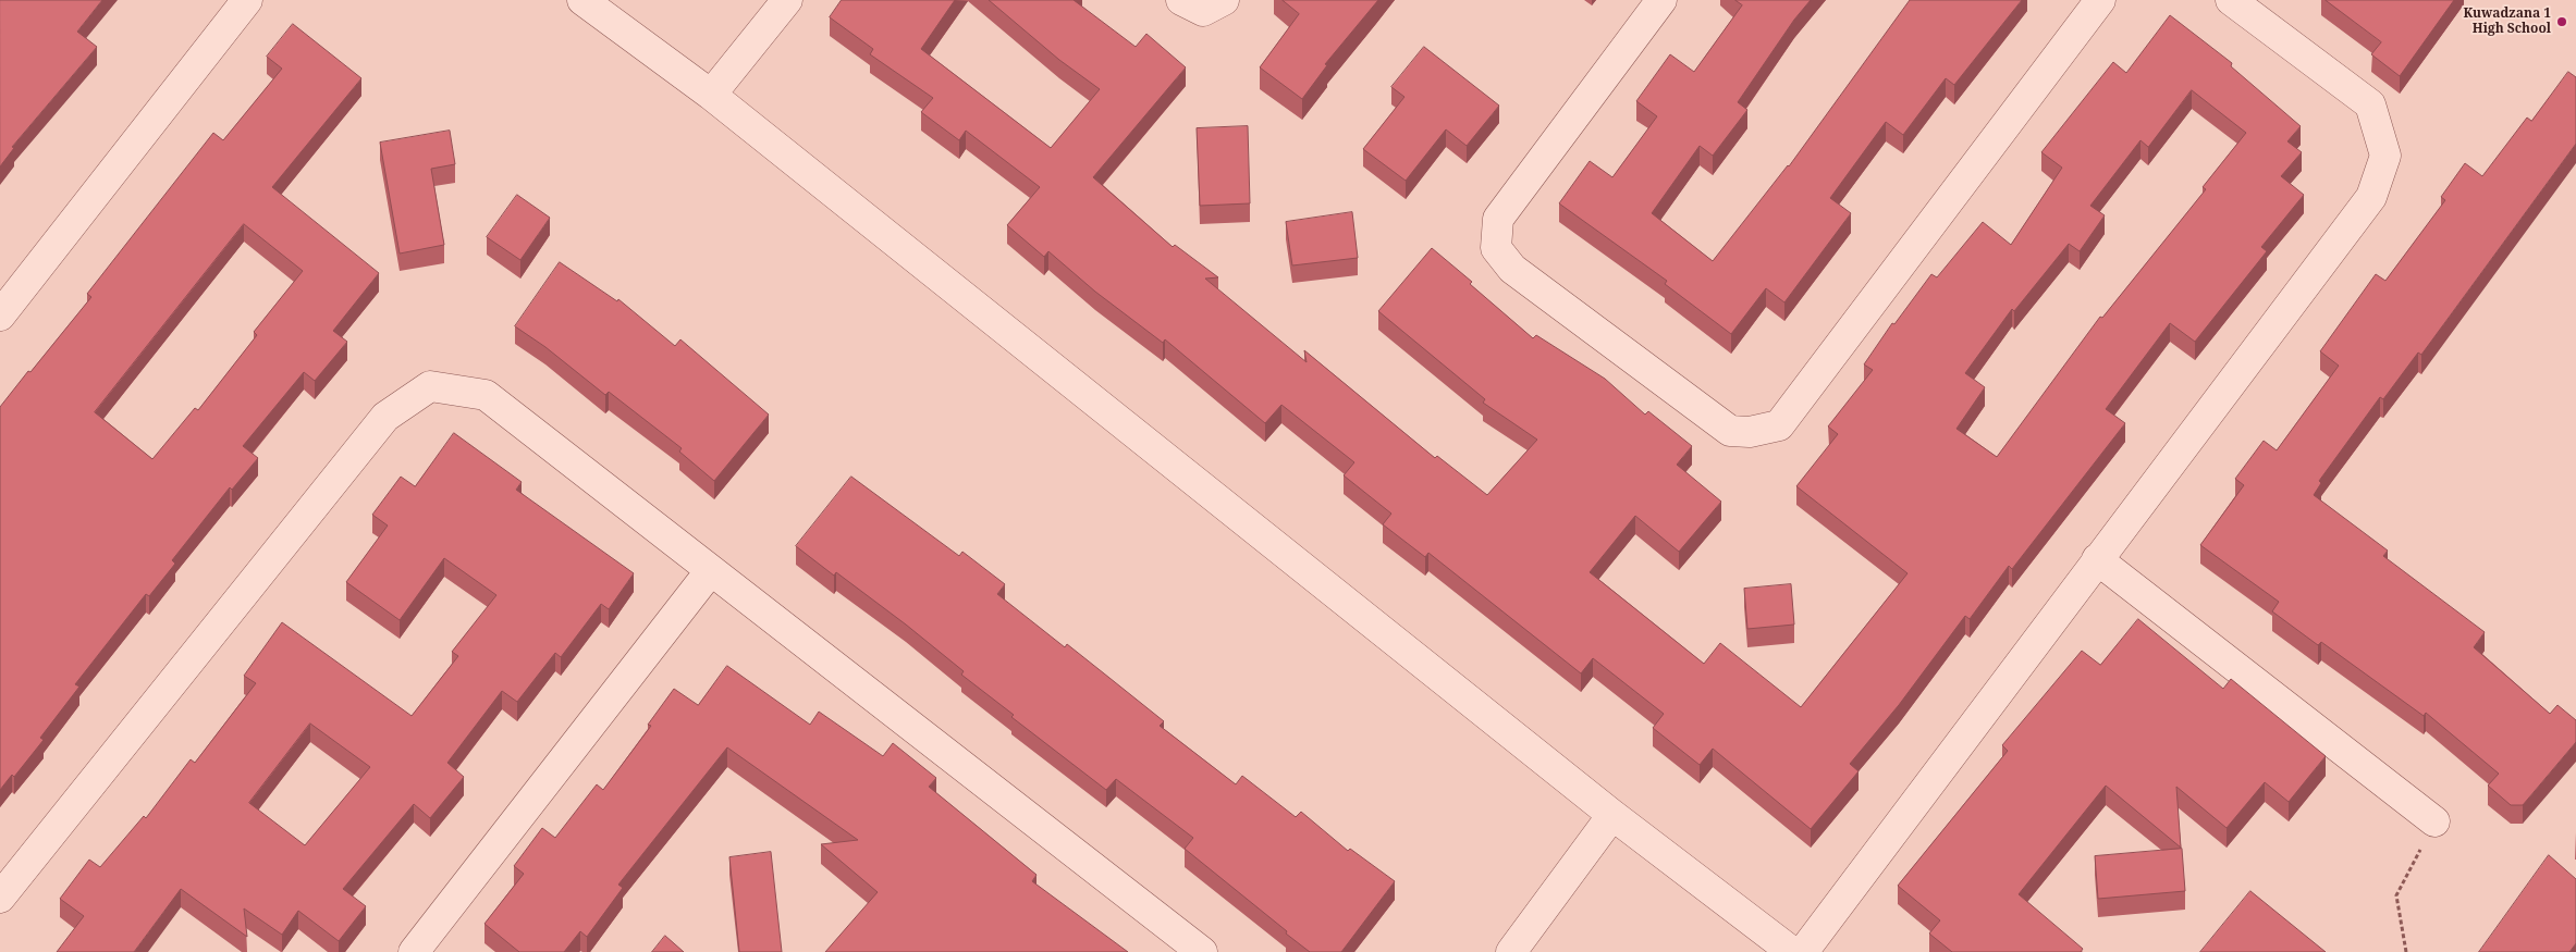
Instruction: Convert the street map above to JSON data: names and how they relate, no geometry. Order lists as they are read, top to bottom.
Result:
{
  "places": ["Kuwadzana 1 High School"]
}
